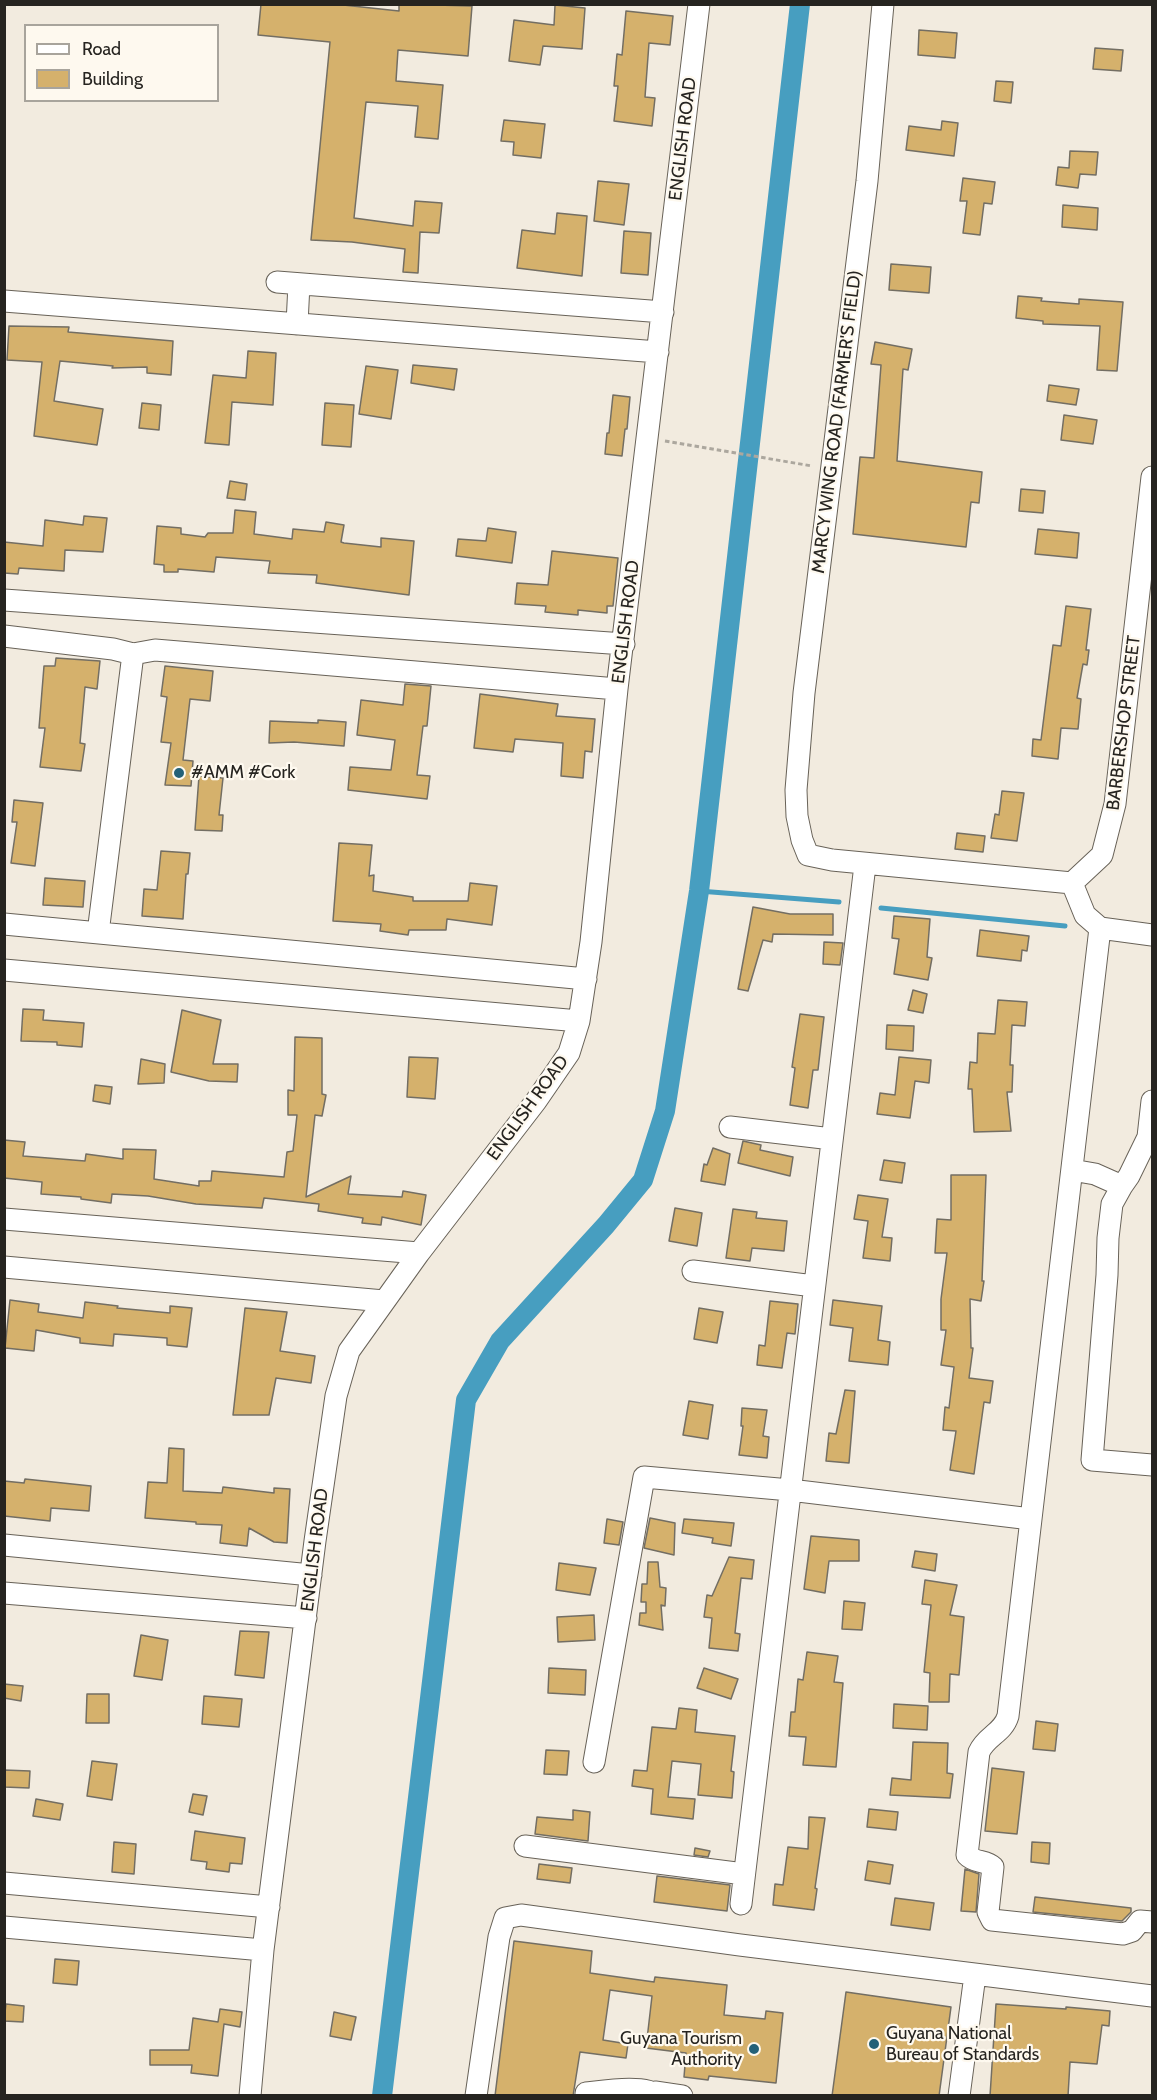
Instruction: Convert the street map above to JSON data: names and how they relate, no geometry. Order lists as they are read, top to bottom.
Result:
{
  "streets": {
    "street": ["ENGLISH ROAD", "MARCY WING ROAD (FARMER'S FIELD)", "BARBERSHOP STREET"]
  },
  "places": ["#AMM #Cork", "Guyana National Bureau of Standards", "Guyana Tourism Authority"],
  "legend": ["Road", "Building"]
}
